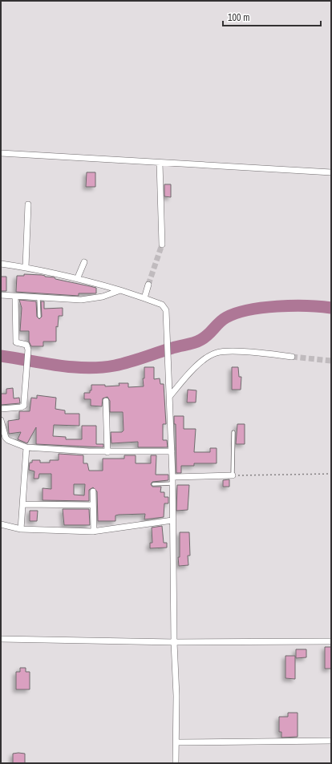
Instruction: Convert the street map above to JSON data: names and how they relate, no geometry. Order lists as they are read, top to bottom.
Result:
{
  "scale_bar": "100 m"
}
